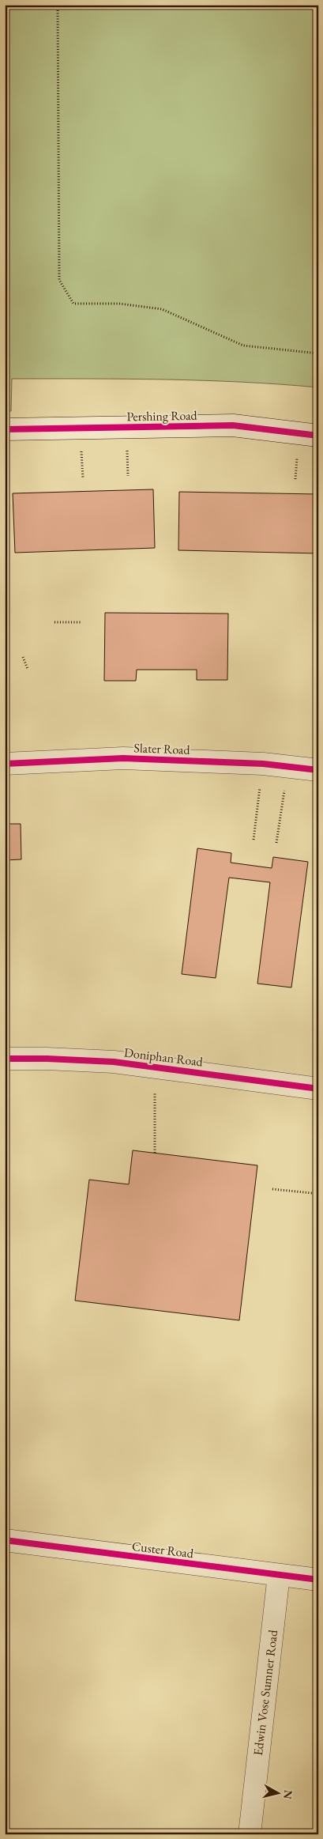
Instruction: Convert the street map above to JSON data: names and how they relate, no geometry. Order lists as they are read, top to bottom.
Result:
{
  "streets": {
    "street": [
      "Pershing Road",
      "Slater Road",
      "Doniphan Road",
      "Custer Road",
      "Edwin Vose Sumner Road"
    ]
  },
  "crossings": [
    ["Custer Road", "Edwin Vose Sumner Road"]
  ],
  "north": "right"
}
